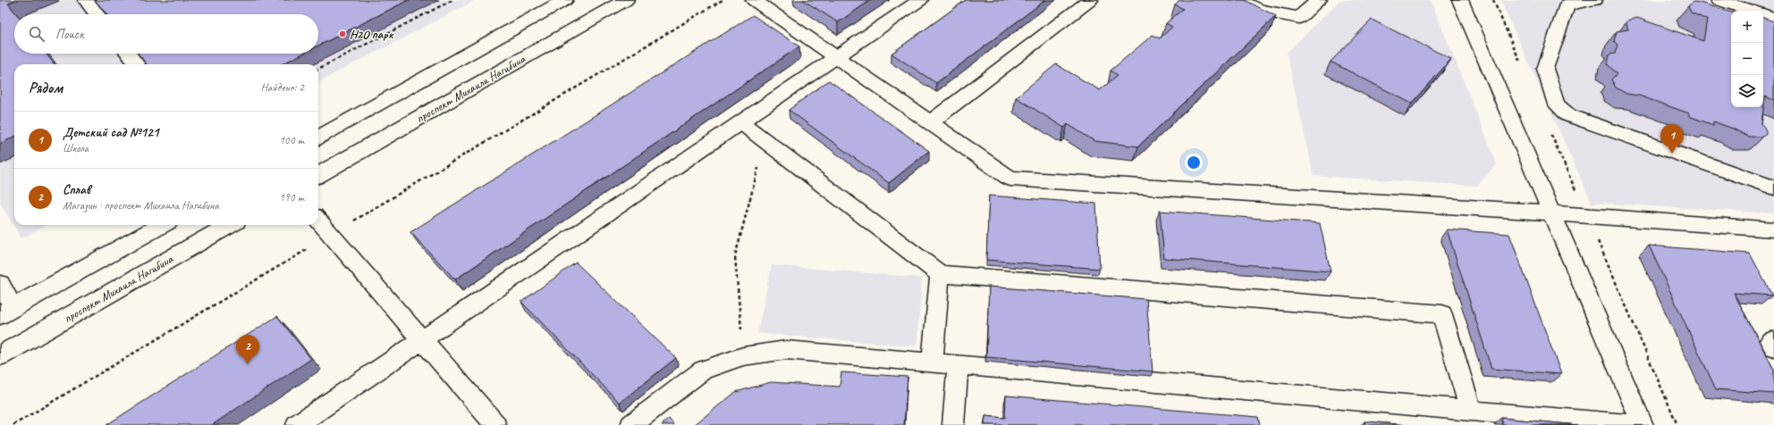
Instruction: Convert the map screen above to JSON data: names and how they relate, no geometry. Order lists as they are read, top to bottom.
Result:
{
  "streets": {
    "main road": ["проспект Михаила Нагибина"]
  },
  "places": ["H2O парк"],
  "page": {
    "map_buttons": ["+", "−"],
    "search": "Поиск",
    "heading": ["Рядом", "Найдено: 2"],
    "list": [
      {
        "mark": "1",
        "name": "Детский сад №121",
        "note": "Школа",
        "value": "100 m"
      },
      {
        "mark": "2",
        "name": "Сплав",
        "note": "Магазин · проспект Михаила Нагибина",
        "value": "190 m"
      }
    ],
    "pins": ["1", "2"]
  }
}
